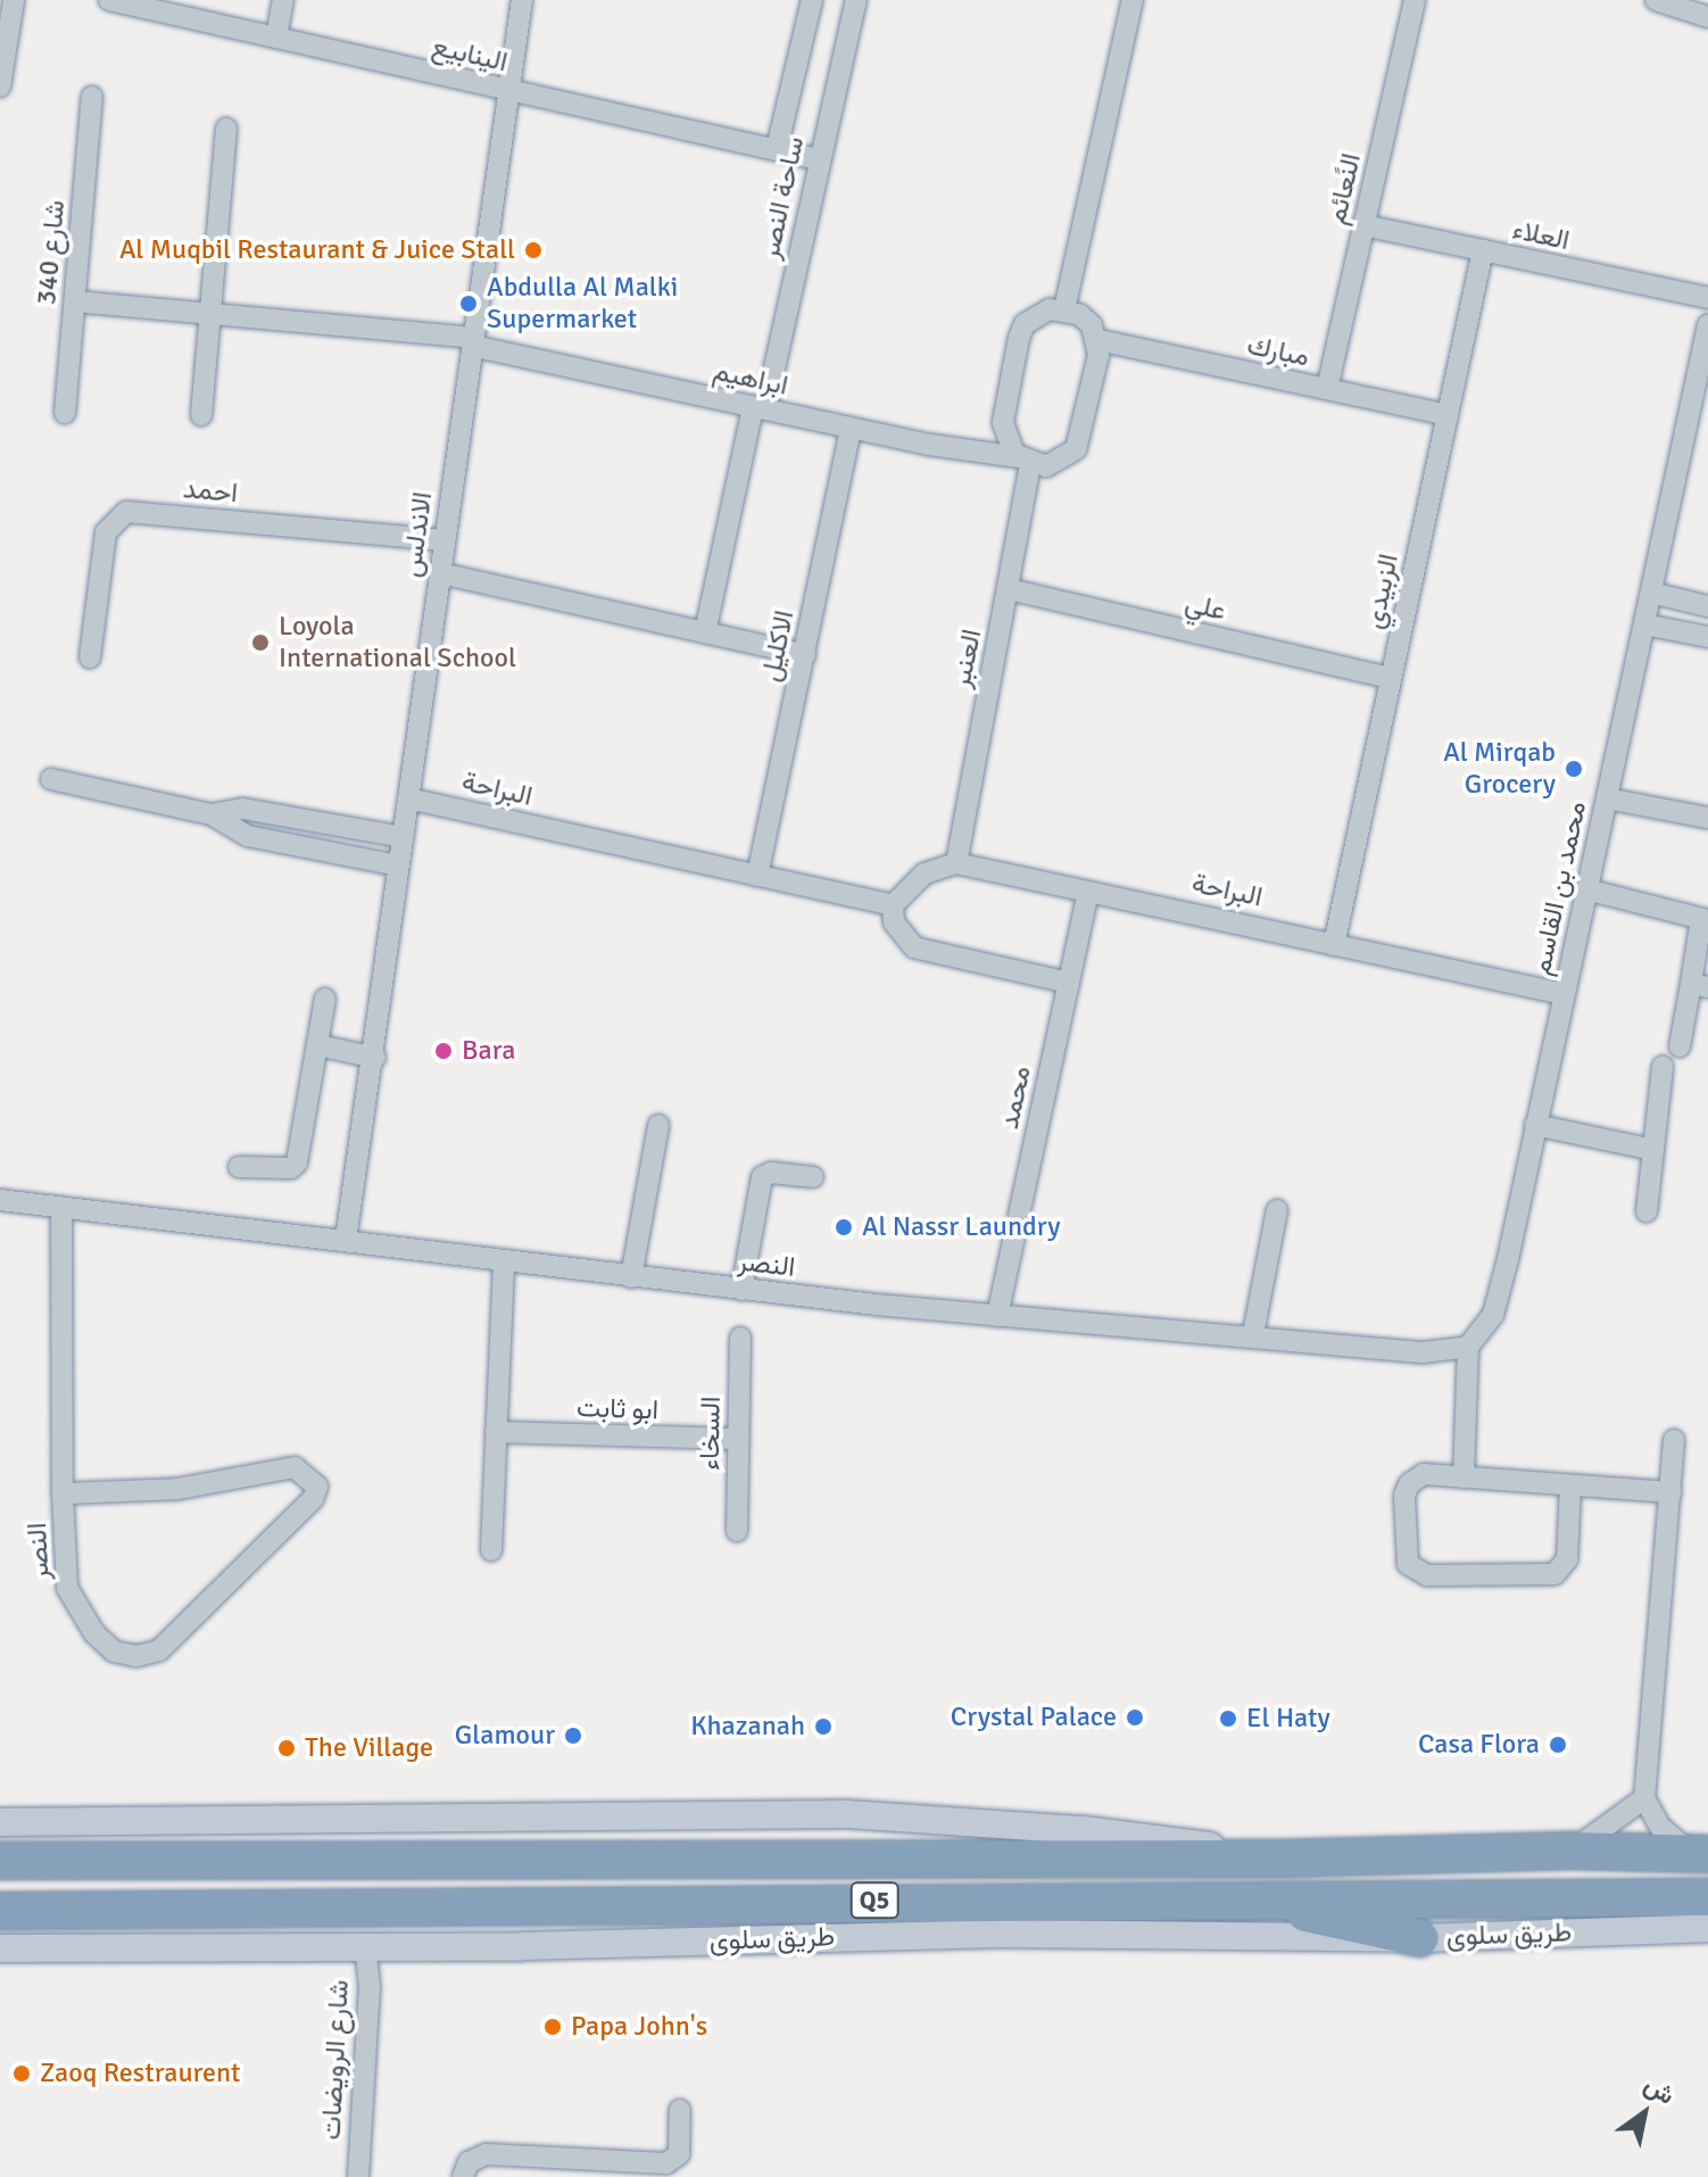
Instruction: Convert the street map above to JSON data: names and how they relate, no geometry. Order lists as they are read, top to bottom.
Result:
{
  "streets": {
    "highway": ["Q5", "طريق سلوى"],
    "street": [
      "الينابيع",
      "النًعائم",
      "ساحة النصر",
      "العلاء",
      "شارع 340",
      "مبارك",
      "ابراهيم",
      "احمد",
      "الاندلس",
      "الزبيدي",
      "علي",
      "الاكليل",
      "العنبر",
      "البراحة",
      "محمد بن القاسم",
      "محمد",
      "النصر",
      "ابو ثابت",
      "السخاء",
      "شارع الرويضات"
    ]
  },
  "crossings": [
    ["الينابيع", "ساحة النصر"],
    ["الينابيع", "الاندلس"],
    ["النًعائم", "العلاء"],
    ["النًعائم", "مبارك"],
    ["ساحة النصر", "ابراهيم"],
    ["العلاء", "الزبيدي"],
    ["شارع 340", "ابراهيم"],
    ["مبارك", "الزبيدي"],
    ["ابراهيم", "الاندلس"],
    ["ابراهيم", "الاكليل"],
    ["ابراهيم", "العنبر"],
    ["احمد", "الاندلس"],
    ["الاندلس", "البراحة"],
    ["الاندلس", "النصر"],
    ["الزبيدي", "علي"],
    ["الزبيدي", "البراحة"],
    ["علي", "العنبر"],
    ["الاكليل", "البراحة"],
    ["العنبر", "البراحة"],
    ["البراحة", "محمد بن القاسم"],
    ["البراحة", "محمد"],
    ["محمد بن القاسم", "النصر"],
    ["محمد", "النصر"],
    ["ابو ثابت", "السخاء"],
    ["طريق سلوى", "شارع الرويضات"]
  ],
  "places": [
    "Al Muqbil Restaurant & Juice Stall",
    "Abdulla Al Malki Supermarket",
    "Loyola International School",
    "Al Mirqab Grocery",
    "Bara",
    "Al Nassr Laundry",
    "Crystal Palace",
    "El Haty",
    "Khazanah",
    "Glamour",
    "Casa Flora",
    "The Village",
    "Papa John's",
    "Zaoq Restraurent"
  ],
  "north": "top right"
}
